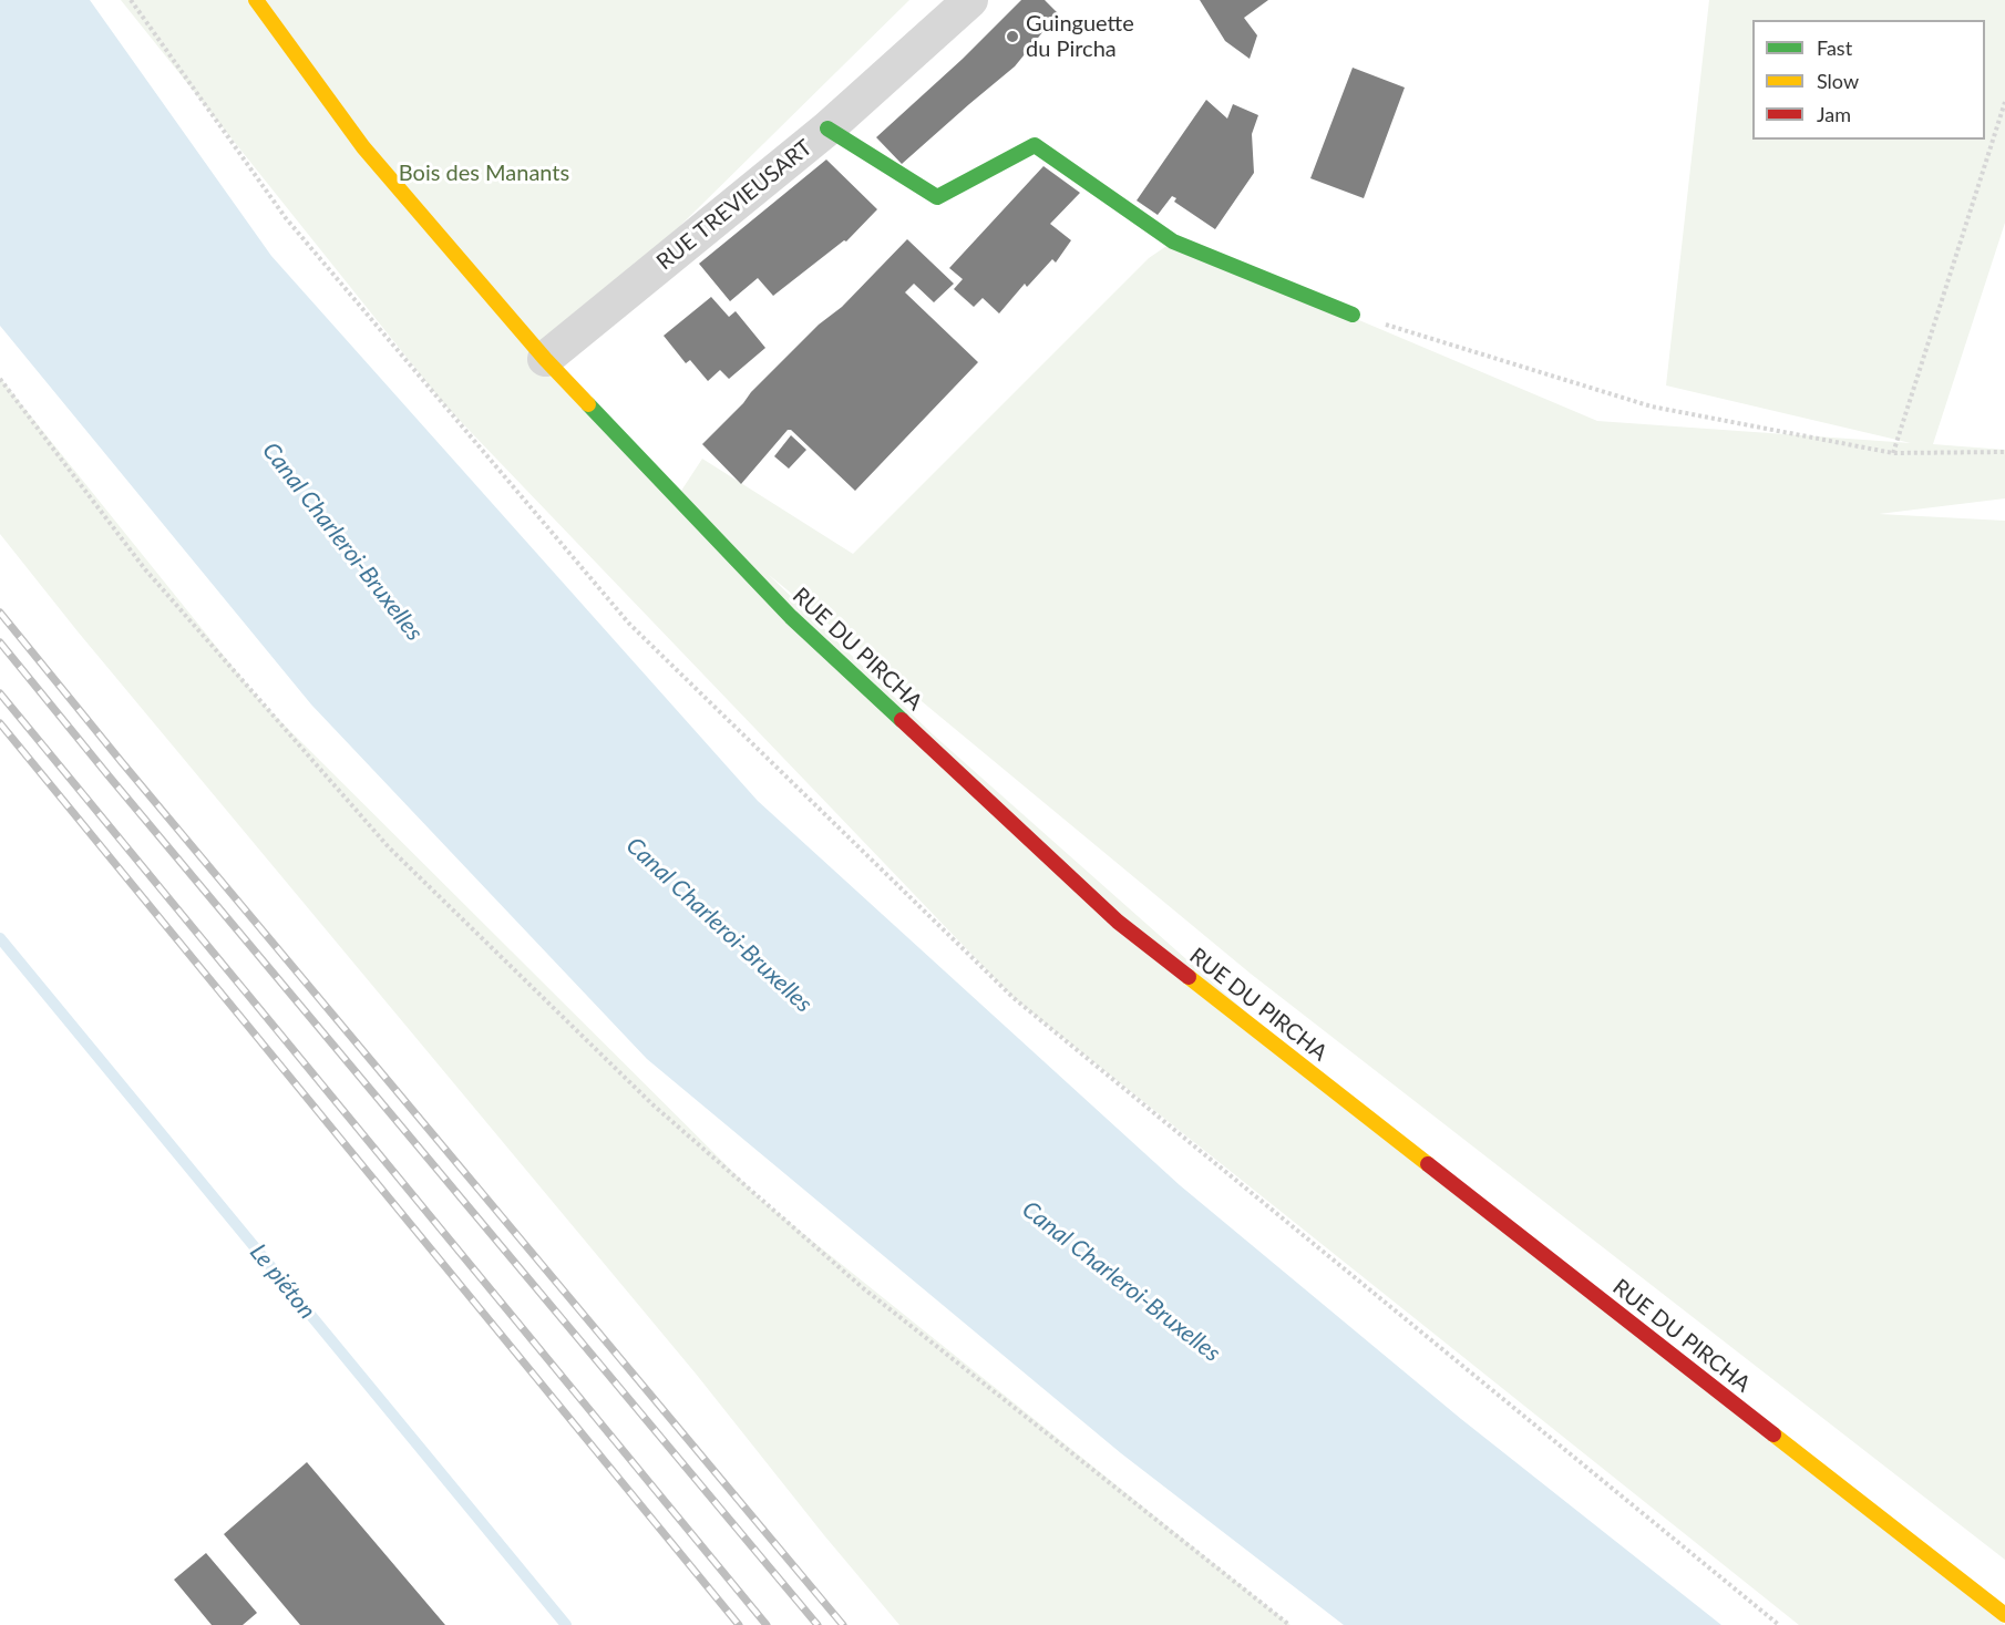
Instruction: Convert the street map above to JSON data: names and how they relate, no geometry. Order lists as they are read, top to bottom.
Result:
{
  "streets": {
    "street": ["RUE TREVIEUSART", "RUE DU PIRCHA"]
  },
  "crossings": [
    ["RUE TREVIEUSART", "RUE DU PIRCHA"]
  ],
  "water": ["Canal Charleroi-Bruxelles", "Le piéton"],
  "parks": ["Bois des Manants"],
  "places": ["Guinguette du Pircha"],
  "legend": ["Fast", "Slow", "Jam"]
}
